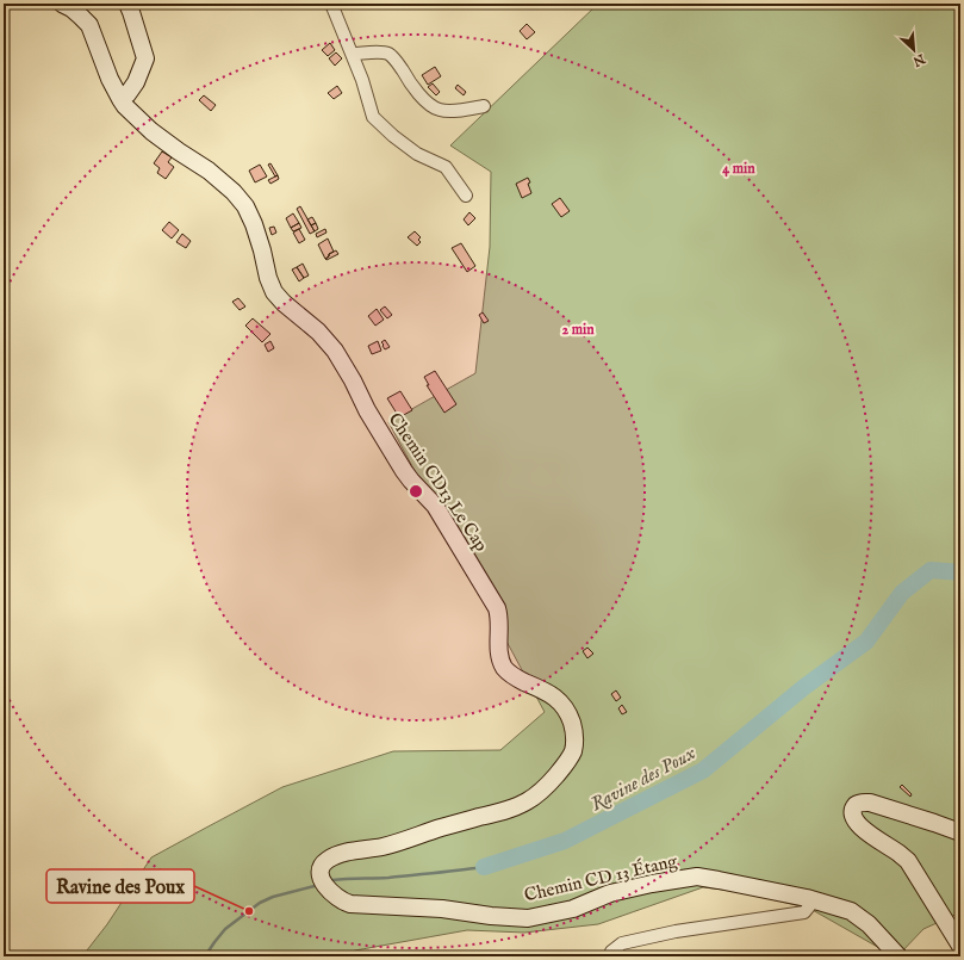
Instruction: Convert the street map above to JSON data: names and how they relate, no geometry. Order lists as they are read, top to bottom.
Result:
{
  "streets": {
    "main road": ["Chemin CD13 Le Cap", "Chemin CD 13 Étang"]
  },
  "crossings": [
    ["Chemin CD13 Le Cap", "Chemin CD 13 Étang"]
  ],
  "water": ["Ravine des Poux"],
  "places": ["Ravine des Poux"],
  "north": "bottom right",
  "rings": ["4 min", "2 min"]
}
